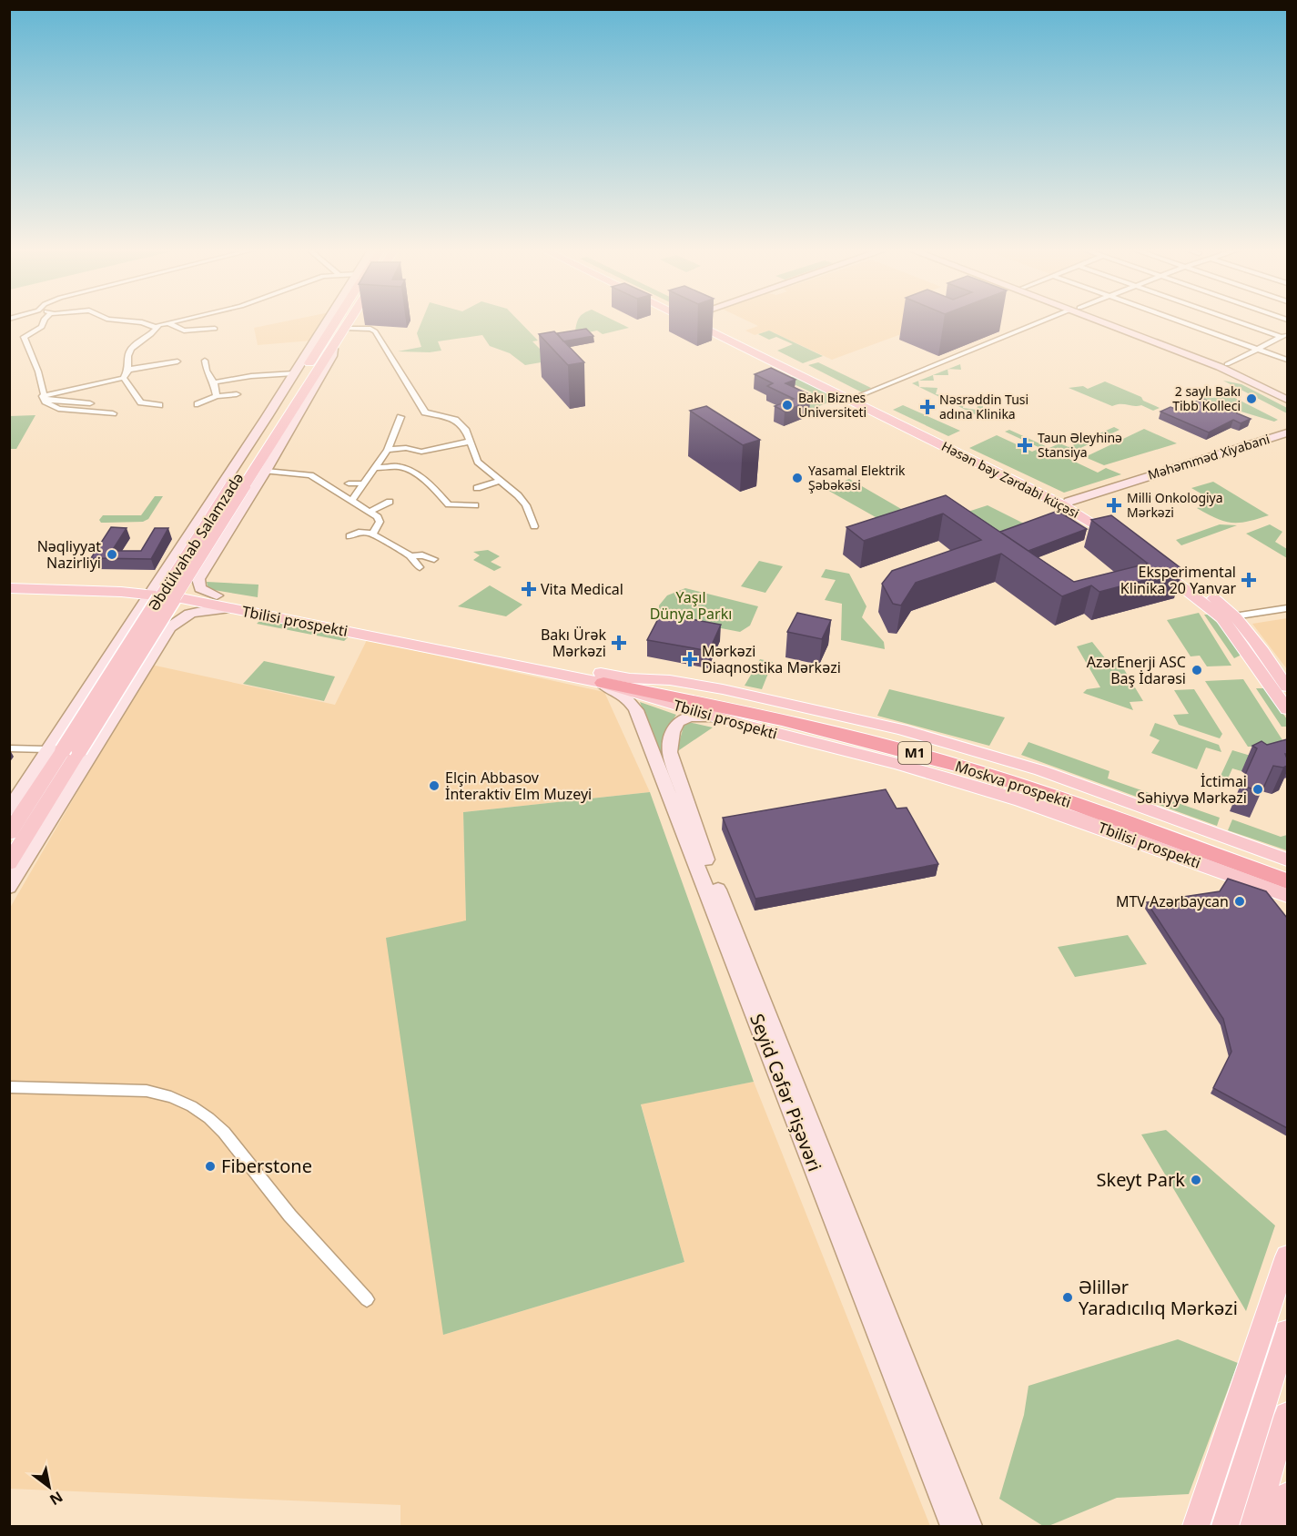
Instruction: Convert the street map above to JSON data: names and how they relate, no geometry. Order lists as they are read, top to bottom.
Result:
{
  "streets": {
    "highway": ["M1", "Moskva prospekti"],
    "main road": [
      "Məhəmməd Xiyabani",
      "Həsən bəy Zərdabi küçəsi",
      "Əbdülvahab Salamzadə",
      "Tbilisi prospekti",
      "Seyid Cəfər Pişəvəri"
    ]
  },
  "crossings": [
    ["Məhəmməd Xiyabani", "Həsən bəy Zərdabi küçəsi"],
    ["Əbdülvahab Salamzadə", "Tbilisi prospekti"],
    ["Tbilisi prospekti", "Moskva prospekti"],
    ["Tbilisi prospekti", "Seyid Cəfər Pişəvəri"],
    ["Moskva prospekti", "Seyid Cəfər Pişəvəri"]
  ],
  "parks": ["Yaşıl Dünya Parkı"],
  "places": {
    "other": [
      "2 saylı Bakı Tibb Kolleci",
      "Bakı Biznes Universiteti",
      "Yasamal Elektrik Şəbəkəsi",
      "Nəqliyyat Nazirliyi",
      "AzərEnerji ASC Baş İdarəsi",
      "Elçin Abbasov İnteraktiv Elm Muzeyi",
      "İctimai Səhiyyə Mərkəzi",
      "MTV Azərbaycan",
      "Fiberstone",
      "Skeyt Park",
      "Əlillər Yaradıcılıq Mərkəzi"
    ],
    "health": [
      "Nəsrəddin Tusi adına Klinika",
      "Taun Əleyhinə Stansiya",
      "Milli Onkologiya Mərkəzi",
      "Eksperimental Klinika 20 Yanvar",
      "Vita Medical",
      "Bakı Ürək Mərkəzi",
      "Mərkəzi Diaqnostika Mərkəzi"
    ]
  },
  "north": "bottom right"
}
